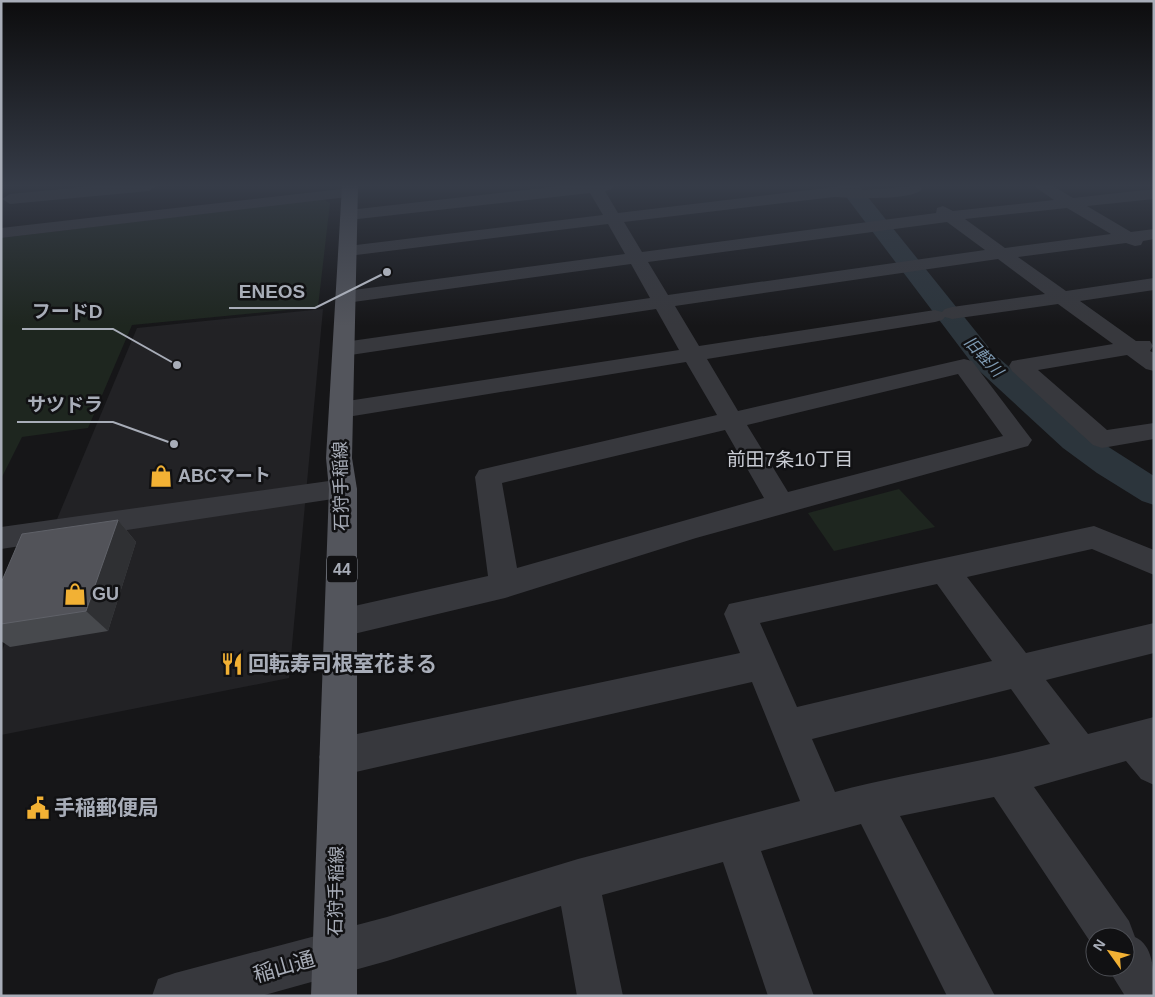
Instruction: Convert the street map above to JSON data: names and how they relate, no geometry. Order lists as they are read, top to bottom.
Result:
{
  "streets": {
    "main road": ["石狩手稲線", "44"],
    "street": ["稲山通"]
  },
  "crossings": [
    ["石狩手稲線", "稲山通"]
  ],
  "districts": ["前田7条10丁目"],
  "water": ["旧軽川"],
  "places": {
    "other": ["ENEOS", "フードD", "サツドラ"],
    "shop": ["ABCマート", "GU"],
    "restaurant": ["回転寿司根室花まる"],
    "public building": ["手稲郵便局"]
  },
  "north": "top left"
}
